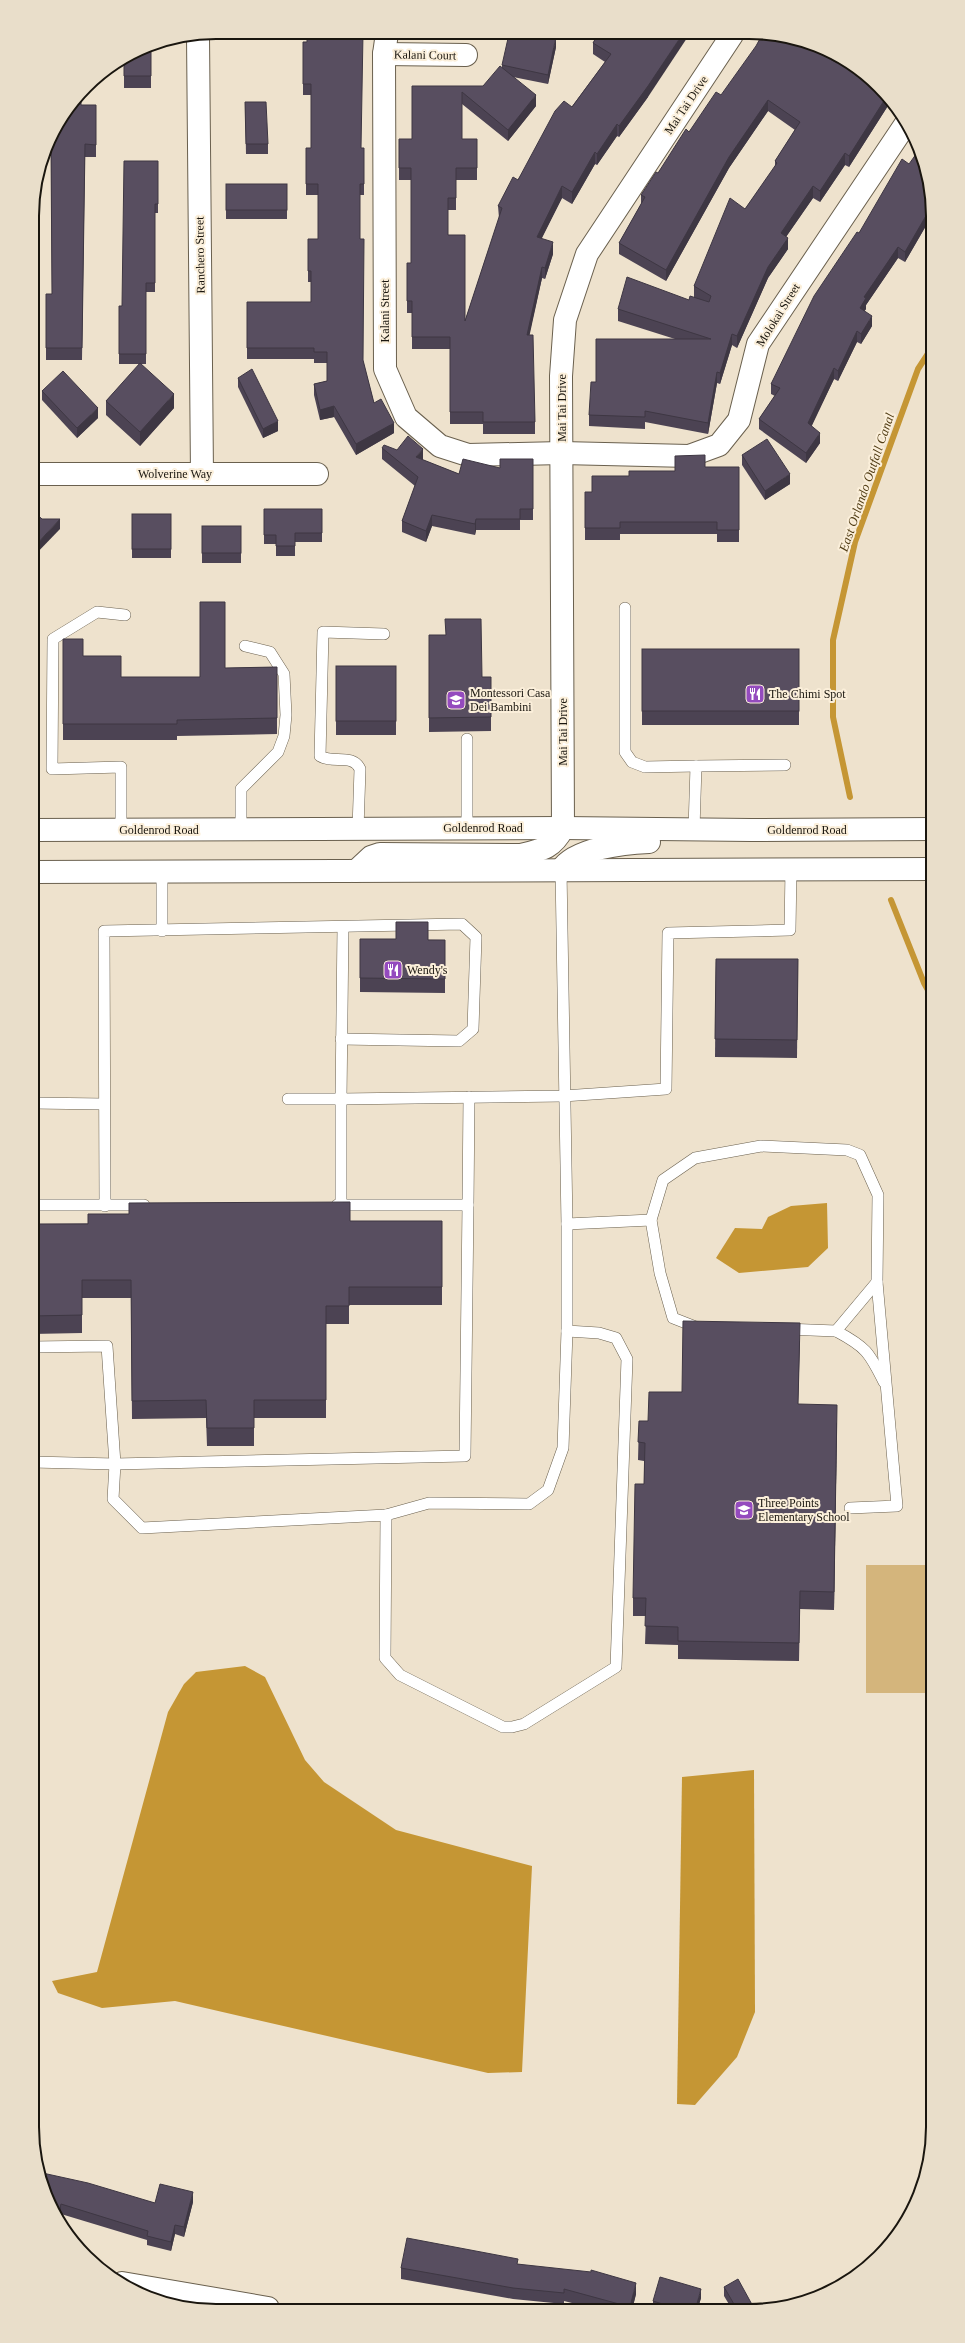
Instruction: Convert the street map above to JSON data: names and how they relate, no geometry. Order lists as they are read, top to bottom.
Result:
{
  "streets": {
    "street": [
      "Kalani Court",
      "Mai Tai Drive",
      "Ranchero Street",
      "Kalani Street",
      "Molokai Street",
      "Wolverine Way",
      "Goldenrod Road"
    ]
  },
  "crossings": [
    ["Kalani Court", "Kalani Street"],
    ["Mai Tai Drive", "Kalani Street"],
    ["Mai Tai Drive", "Molokai Street"],
    ["Mai Tai Drive", "Goldenrod Road"],
    ["Ranchero Street", "Wolverine Way"],
    ["Kalani Street", "Molokai Street"]
  ],
  "water": ["East Orlando Outfall Canal"],
  "places": {
    "restaurant": ["The Chimi Spot", "Wendy's"],
    "school or university": ["Montessori Casa Dei Bambini", "Three Points Elementary School"]
  }
}
